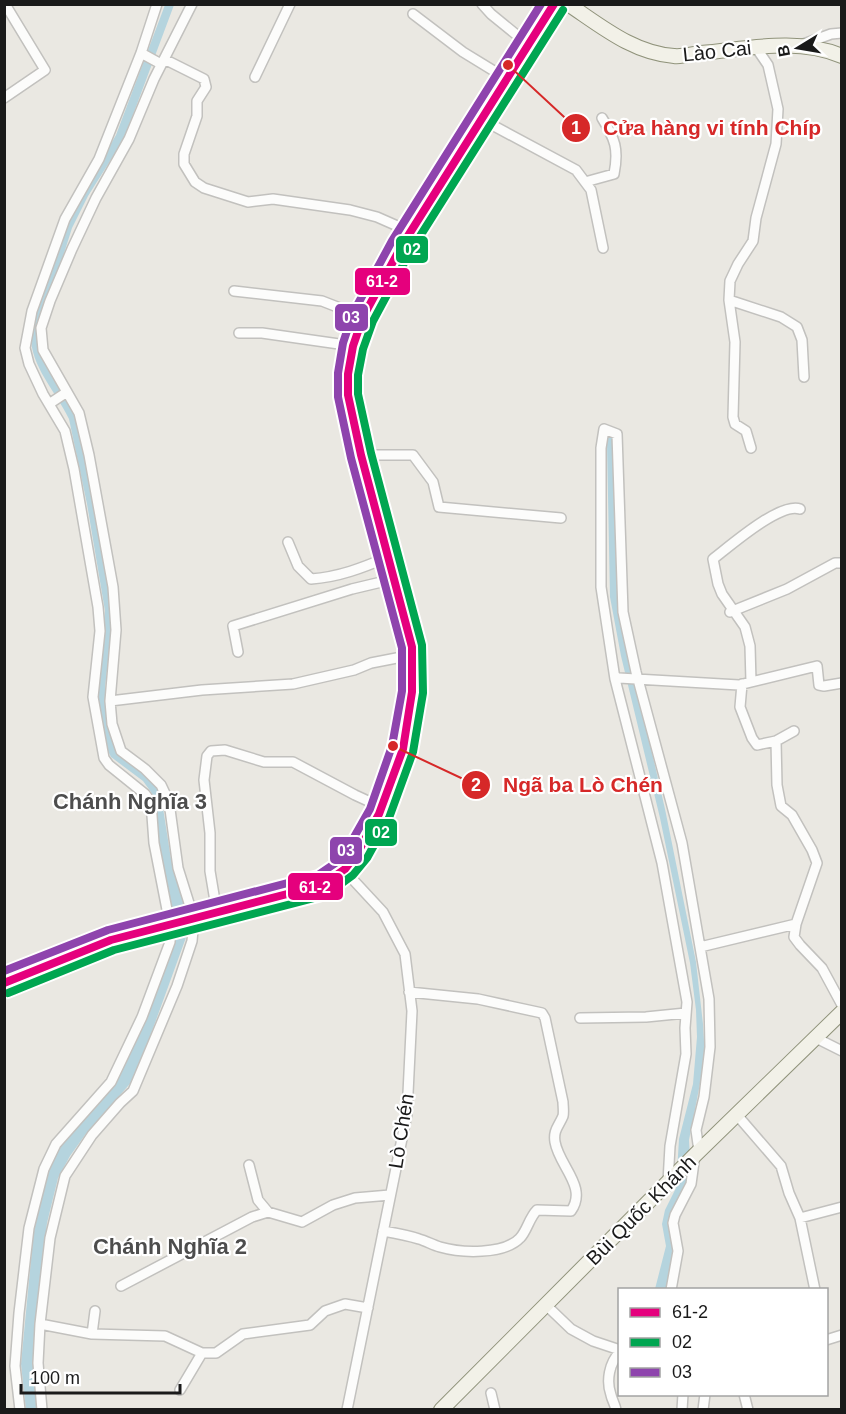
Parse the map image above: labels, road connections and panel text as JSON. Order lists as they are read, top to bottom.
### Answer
{
  "streets": {
    "main road": ["Lào Cai", "Bùi Quốc Khánh"],
    "street": ["Lò Chén"]
  },
  "districts": ["Chánh Nghĩa 3", "Chánh Nghĩa 2"],
  "places": ["Cửa hàng vi tính Chíp", "Ngã ba Lò Chén"],
  "lines": ["transit line 61-2", "transit line 03", "transit line 02"],
  "legend": ["61-2", "02", "03"],
  "scale_bar": "100 m",
  "north": "left"
}
